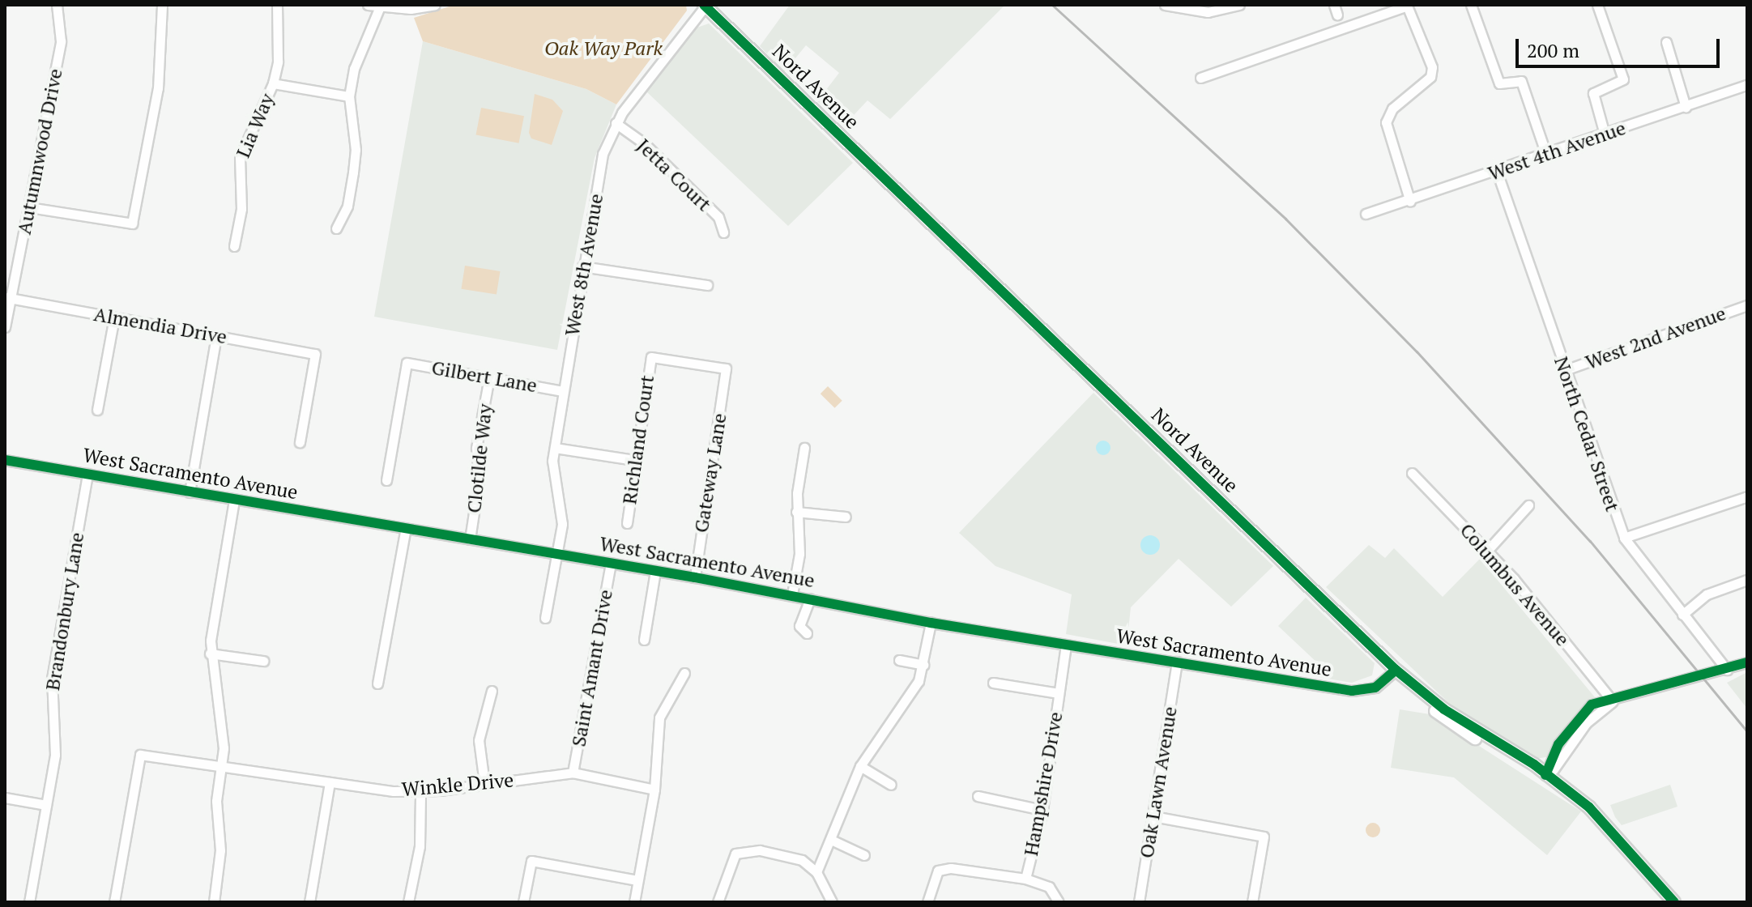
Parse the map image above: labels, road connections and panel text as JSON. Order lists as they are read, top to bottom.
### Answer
{
  "streets": {
    "main road": ["Nord Avenue"],
    "street": [
      "Lia Way",
      "West 4th Avenue",
      "Autumnwood Drive",
      "Jetta Court",
      "West 8th Avenue",
      "Almendia Drive",
      "West 2nd Avenue",
      "Gilbert Lane",
      "North Cedar Street",
      "Richland Court",
      "Clotilde Way",
      "Gateway Lane",
      "West Sacramento Avenue",
      "Columbus Avenue",
      "Brandonbury Lane",
      "Saint Amant Drive",
      "Oak Lawn Avenue",
      "Hampshire Drive",
      "Winkle Drive"
    ]
  },
  "crossings": [
    ["Nord Avenue", "West 8th Avenue"],
    ["Nord Avenue", "West Sacramento Avenue"],
    ["West 4th Avenue", "North Cedar Street"],
    ["Autumnwood Drive", "Almendia Drive"],
    ["Jetta Court", "West 8th Avenue"],
    ["West 8th Avenue", "Gilbert Lane"],
    ["West 8th Avenue", "West Sacramento Avenue"],
    ["West 2nd Avenue", "North Cedar Street"],
    ["Gilbert Lane", "Clotilde Way"],
    ["Richland Court", "Gateway Lane"],
    ["Clotilde Way", "West Sacramento Avenue"],
    ["Gateway Lane", "West Sacramento Avenue"],
    ["West Sacramento Avenue", "Brandonbury Lane"],
    ["West Sacramento Avenue", "Saint Amant Drive"],
    ["West Sacramento Avenue", "Oak Lawn Avenue"],
    ["West Sacramento Avenue", "Hampshire Drive"],
    ["Saint Amant Drive", "Winkle Drive"]
  ],
  "parks": ["Oak Way Park"],
  "scale_bar": "200 m"
}
